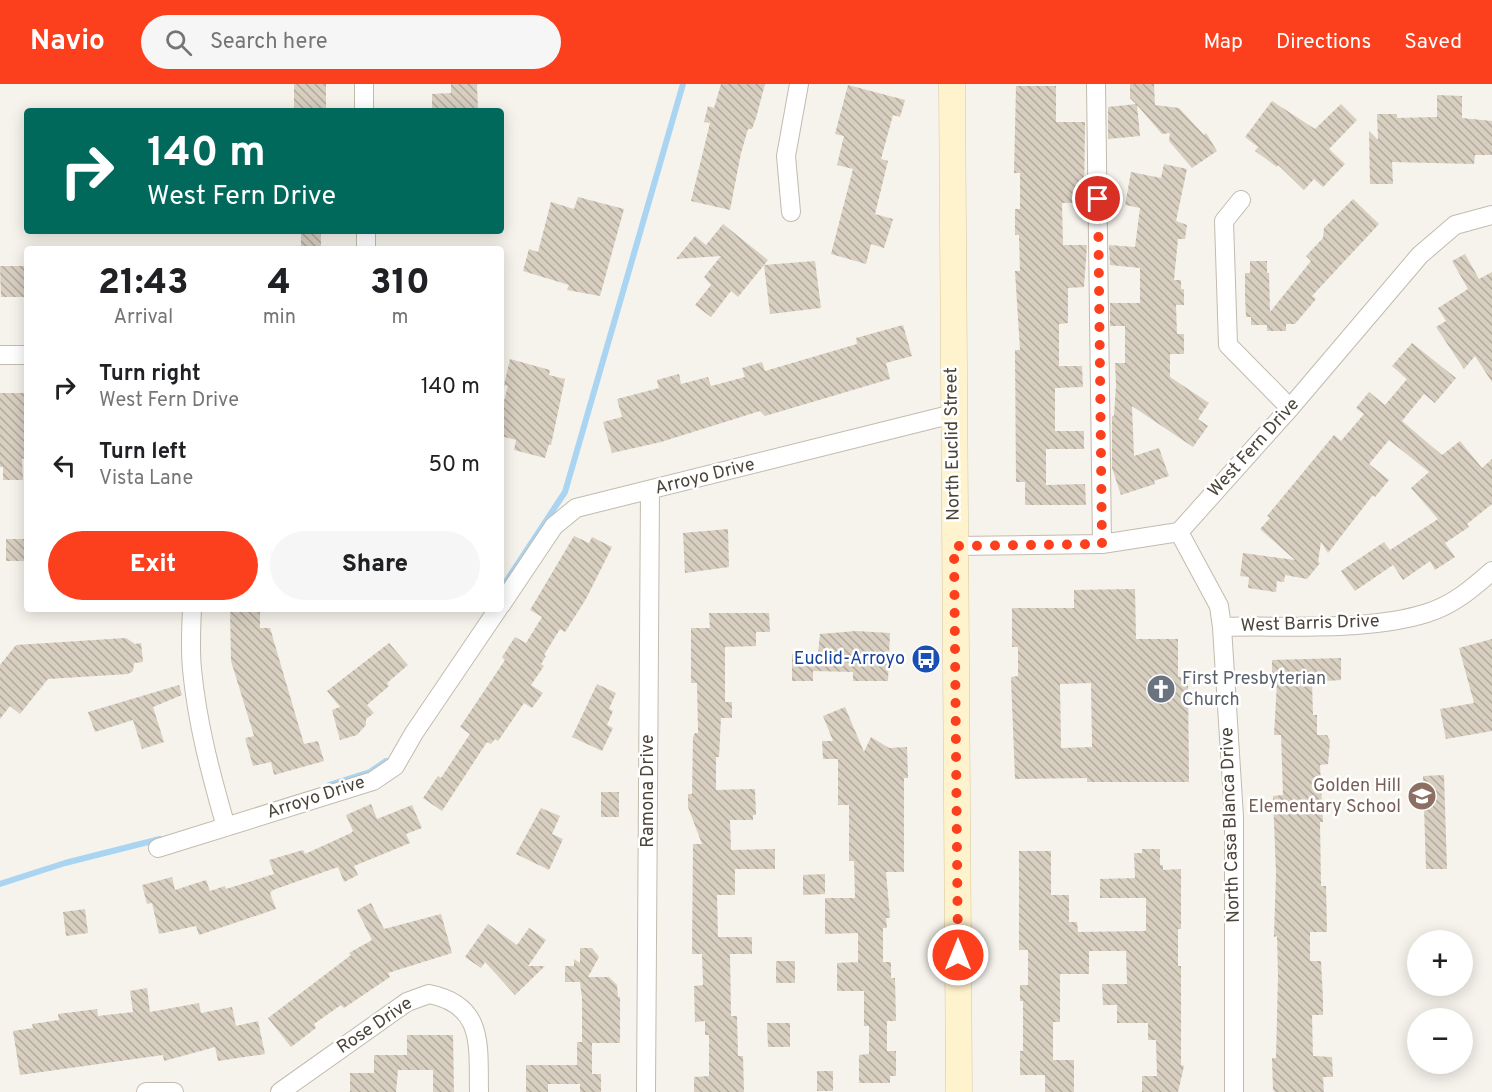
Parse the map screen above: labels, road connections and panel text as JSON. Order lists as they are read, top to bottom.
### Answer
{
  "streets": {
    "main road": ["North Euclid Street"],
    "street": [
      "West Fern Drive",
      "Arroyo Drive",
      "West Barris Drive",
      "Ramona Drive",
      "North Casa Blanca Drive",
      "Rose Drive"
    ]
  },
  "crossings": [
    ["North Euclid Street", "Arroyo Drive"],
    ["West Fern Drive", "North Casa Blanca Drive"],
    ["Arroyo Drive", "Ramona Drive"],
    ["West Barris Drive", "North Casa Blanca Drive"]
  ],
  "places": {
    "bus stop": ["Euclid-Arroyo"],
    "church": ["First Presbyterian Church"],
    "school or university": ["Golden Hill Elementary School"]
  },
  "page": {
    "header": "Navio",
    "search": "Search here",
    "nav": ["Map", "Directions", "Saved"],
    "turn": ["140 m", "West Fern Drive"],
    "eta": [
      "21:43",
      "Arrival",
      "4",
      "min",
      "310",
      "m"
    ],
    "list": [
      {
        "name": "Turn right",
        "note": "West Fern Drive",
        "value": "140 m"
      },
      {
        "name": "Turn left",
        "note": "Vista Lane",
        "value": "50 m"
      }
    ],
    "buttons": ["Exit", "Share"],
    "map_buttons": ["+", "−"]
  }
}
